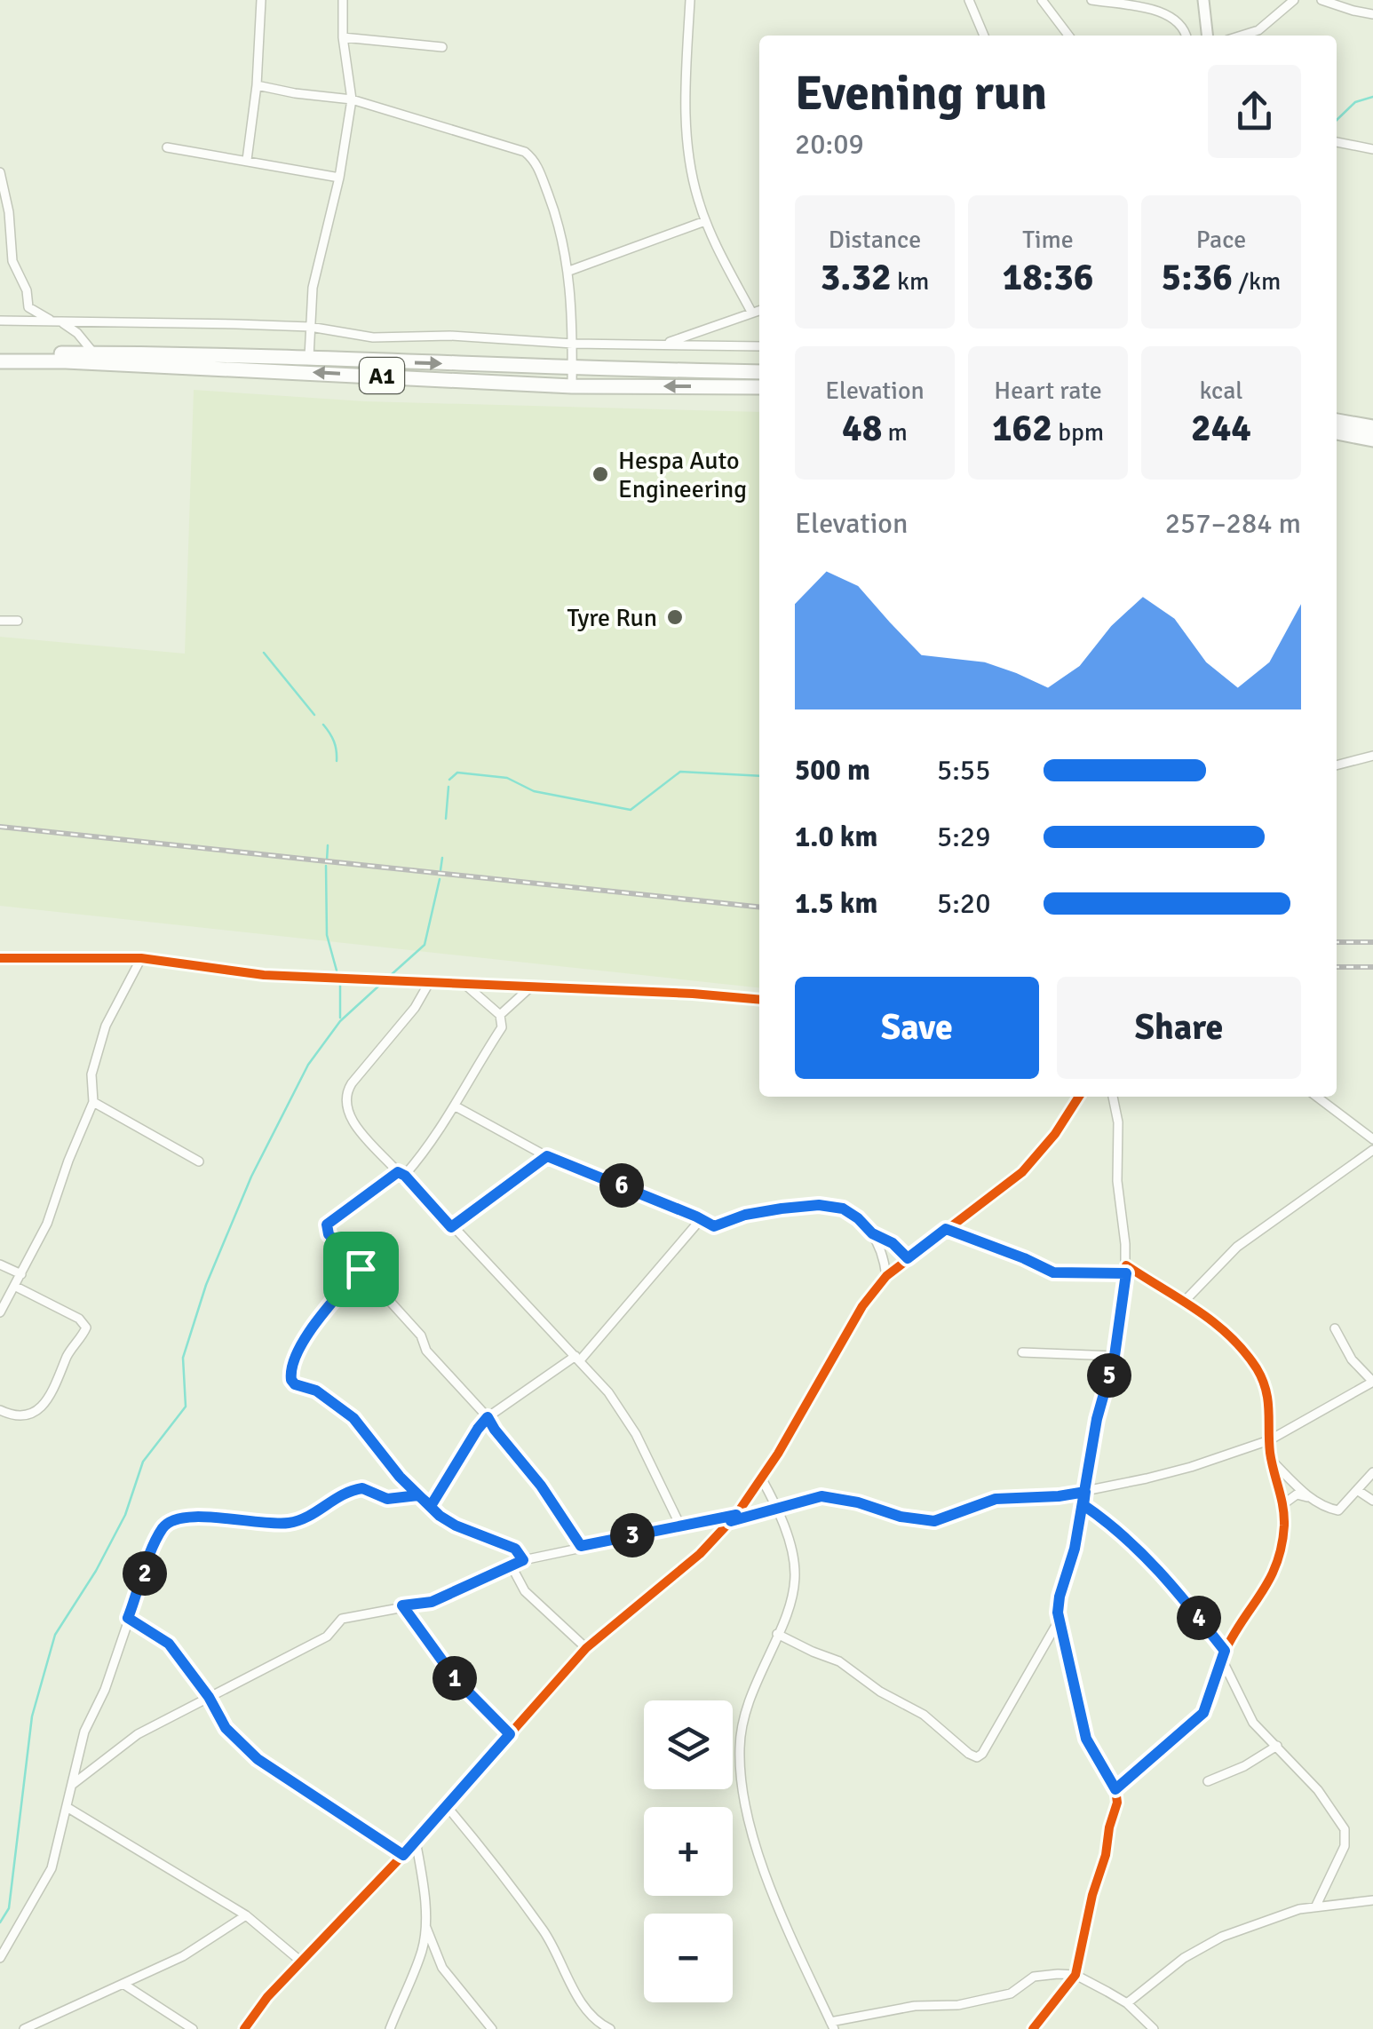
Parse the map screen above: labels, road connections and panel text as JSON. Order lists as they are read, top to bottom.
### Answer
{
  "streets": {
    "highway": ["A1"]
  },
  "places": ["Hespa Auto Engineering", "Tyre Run"],
  "page": {
    "heading": ["Evening run", "20:09"],
    "stats": [
      ["Distance", "3.32 km"],
      ["Time", "18:36"],
      ["Pace", "5:36 /km"],
      ["Elevation", "48 m"],
      ["Heart rate", "162 bpm"],
      ["kcal", "244"]
    ],
    "chart": ["Elevation", "257–284 m"],
    "list": [
      {
        "name": "500 m",
        "note": "5:55"
      },
      {
        "name": "1.0 km",
        "note": "5:29"
      },
      {
        "name": "1.5 km",
        "note": "5:20"
      }
    ],
    "buttons": ["Save", "Share"],
    "pins": [
      "6",
      "5",
      "3",
      "2",
      "4",
      "1"
    ],
    "map_buttons": ["+", "−"]
  }
}
